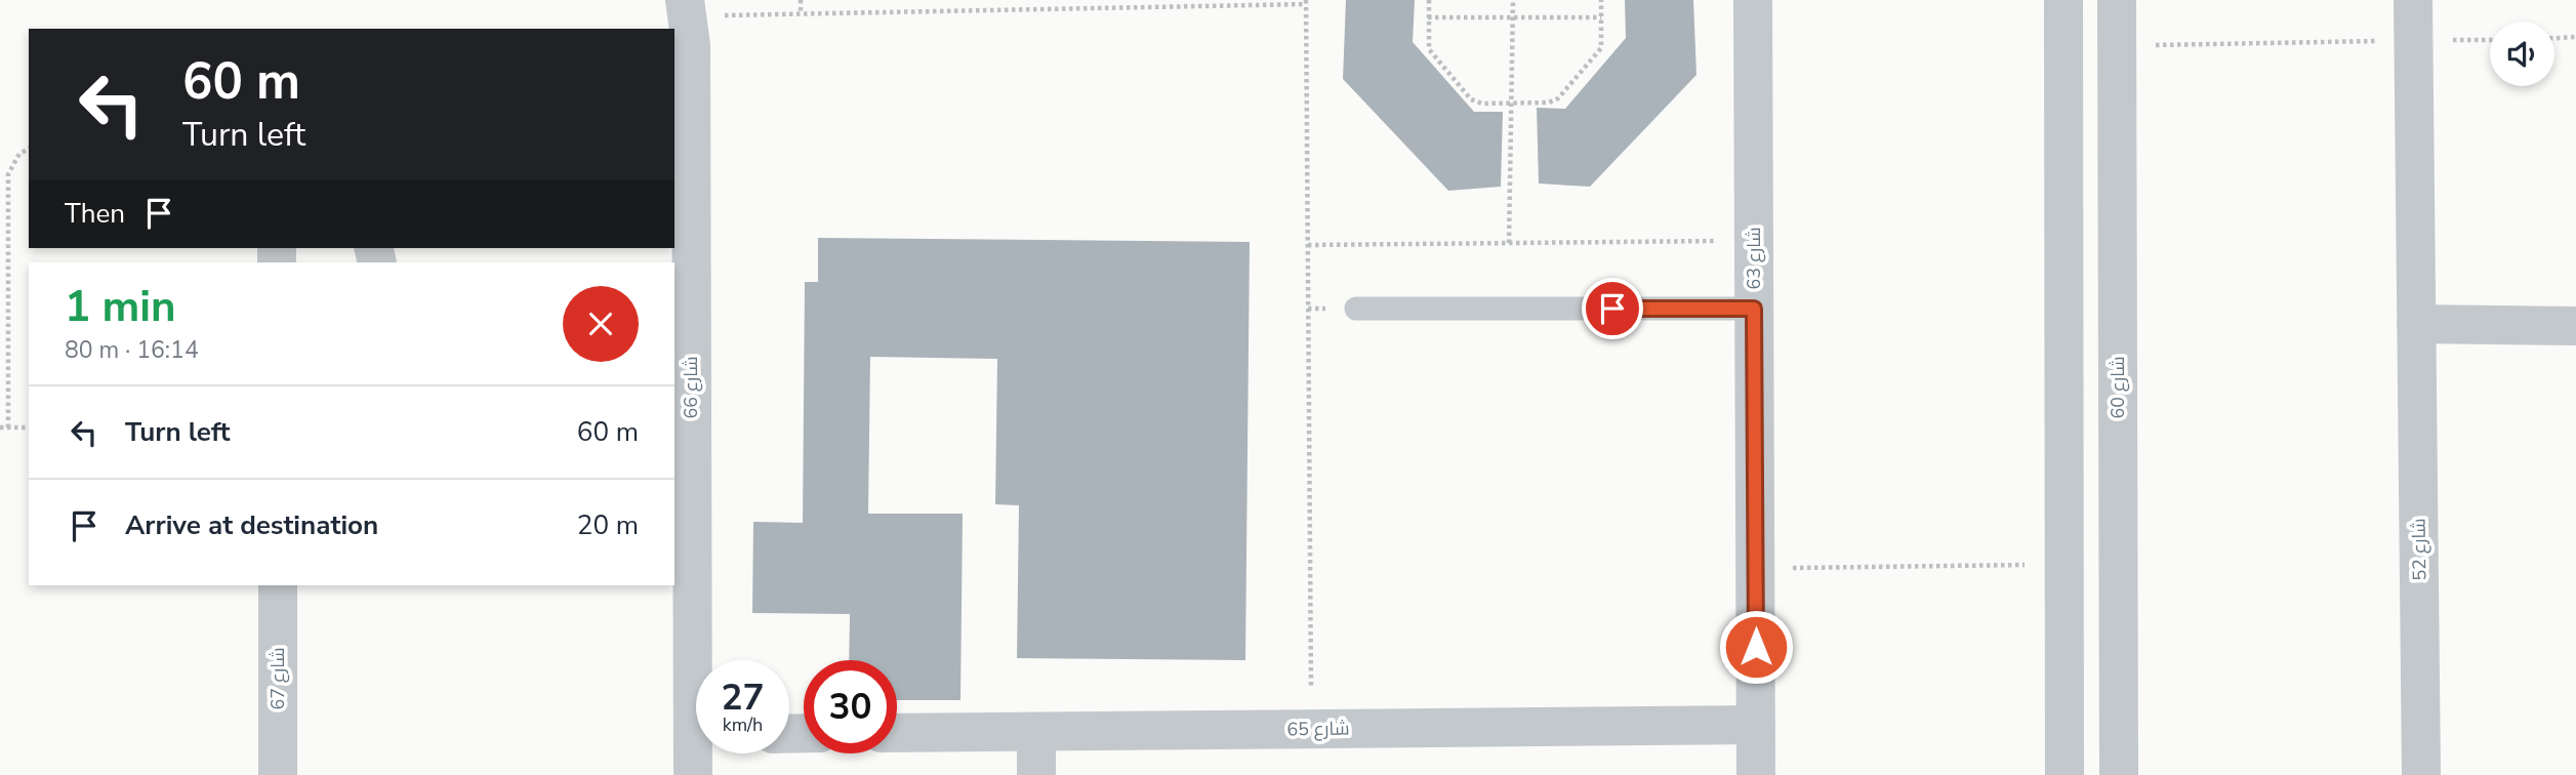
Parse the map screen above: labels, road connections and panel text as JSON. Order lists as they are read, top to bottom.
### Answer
{
  "streets": {
    "street": [
      "شارع 63",
      "شارع 66",
      "شارع 60",
      "شارع 52",
      "شارع 67",
      "شارع 65"
    ]
  },
  "crossings": [
    ["شارع 63", "شارع 65"]
  ],
  "page": {
    "turn": ["60 m", "Turn left"],
    "then": "Then",
    "heading": ["1 min", "80 m · 16:14"],
    "list": [
      {
        "name": "Turn left",
        "value": "60 m"
      },
      {
        "name": "Arrive at destination",
        "value": "20 m"
      }
    ],
    "speed": "27 km/h",
    "limit": "30"
  }
}
